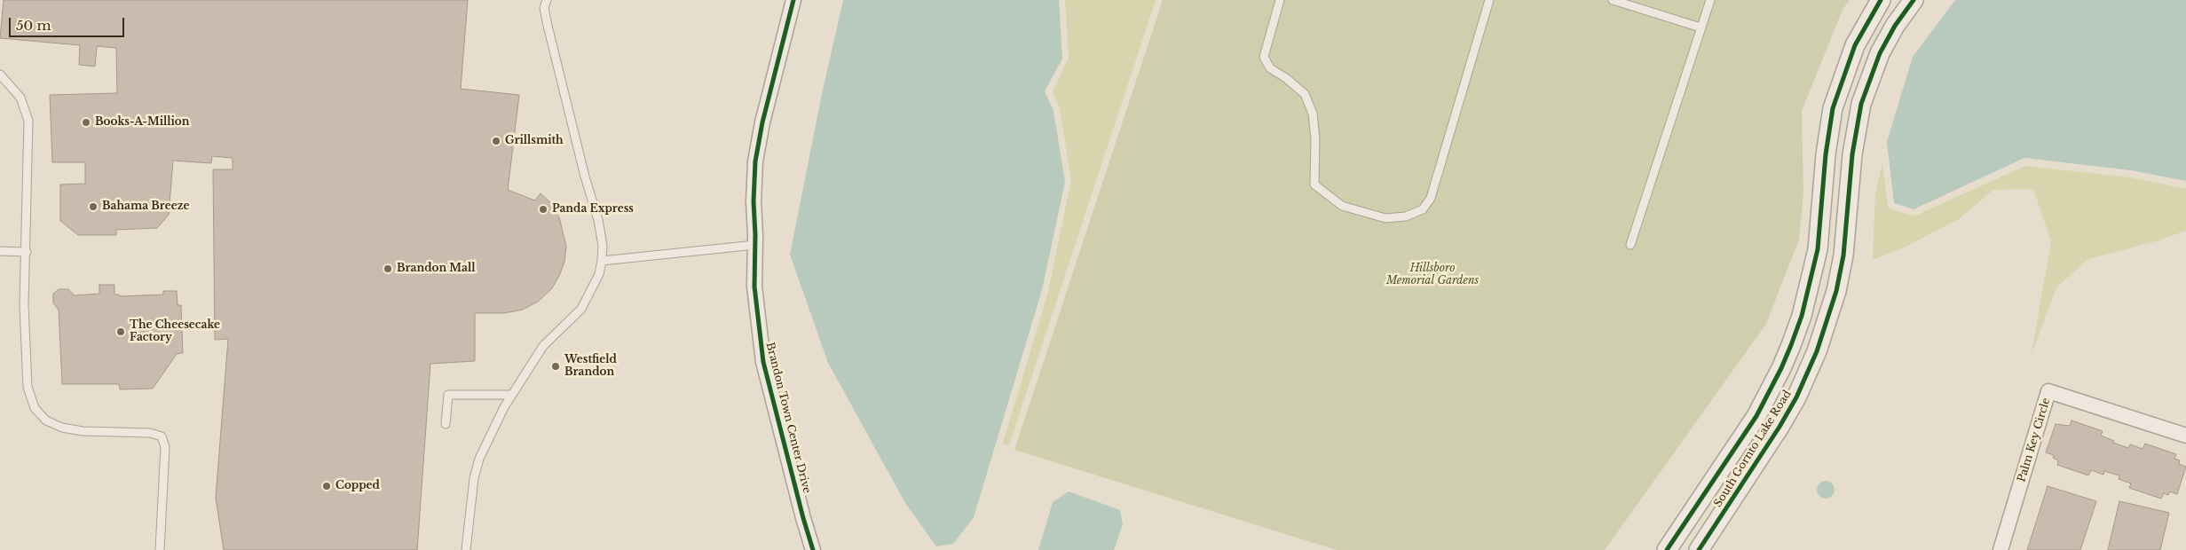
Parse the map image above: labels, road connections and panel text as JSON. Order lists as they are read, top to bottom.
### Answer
{
  "streets": {
    "street": ["Brandon Town Center Drive", "Palm Key Circle", "South Gornto Lake Road"]
  },
  "parks": ["Hillsboro Memorial Gardens"],
  "places": [
    "Books-A-Million",
    "Grillsmith",
    "Bahama Breeze",
    "Panda Express",
    "Brandon Mall",
    "The Cheesecake Factory",
    "Westfield Brandon",
    "Copped"
  ],
  "scale_bar": "50 m"
}
